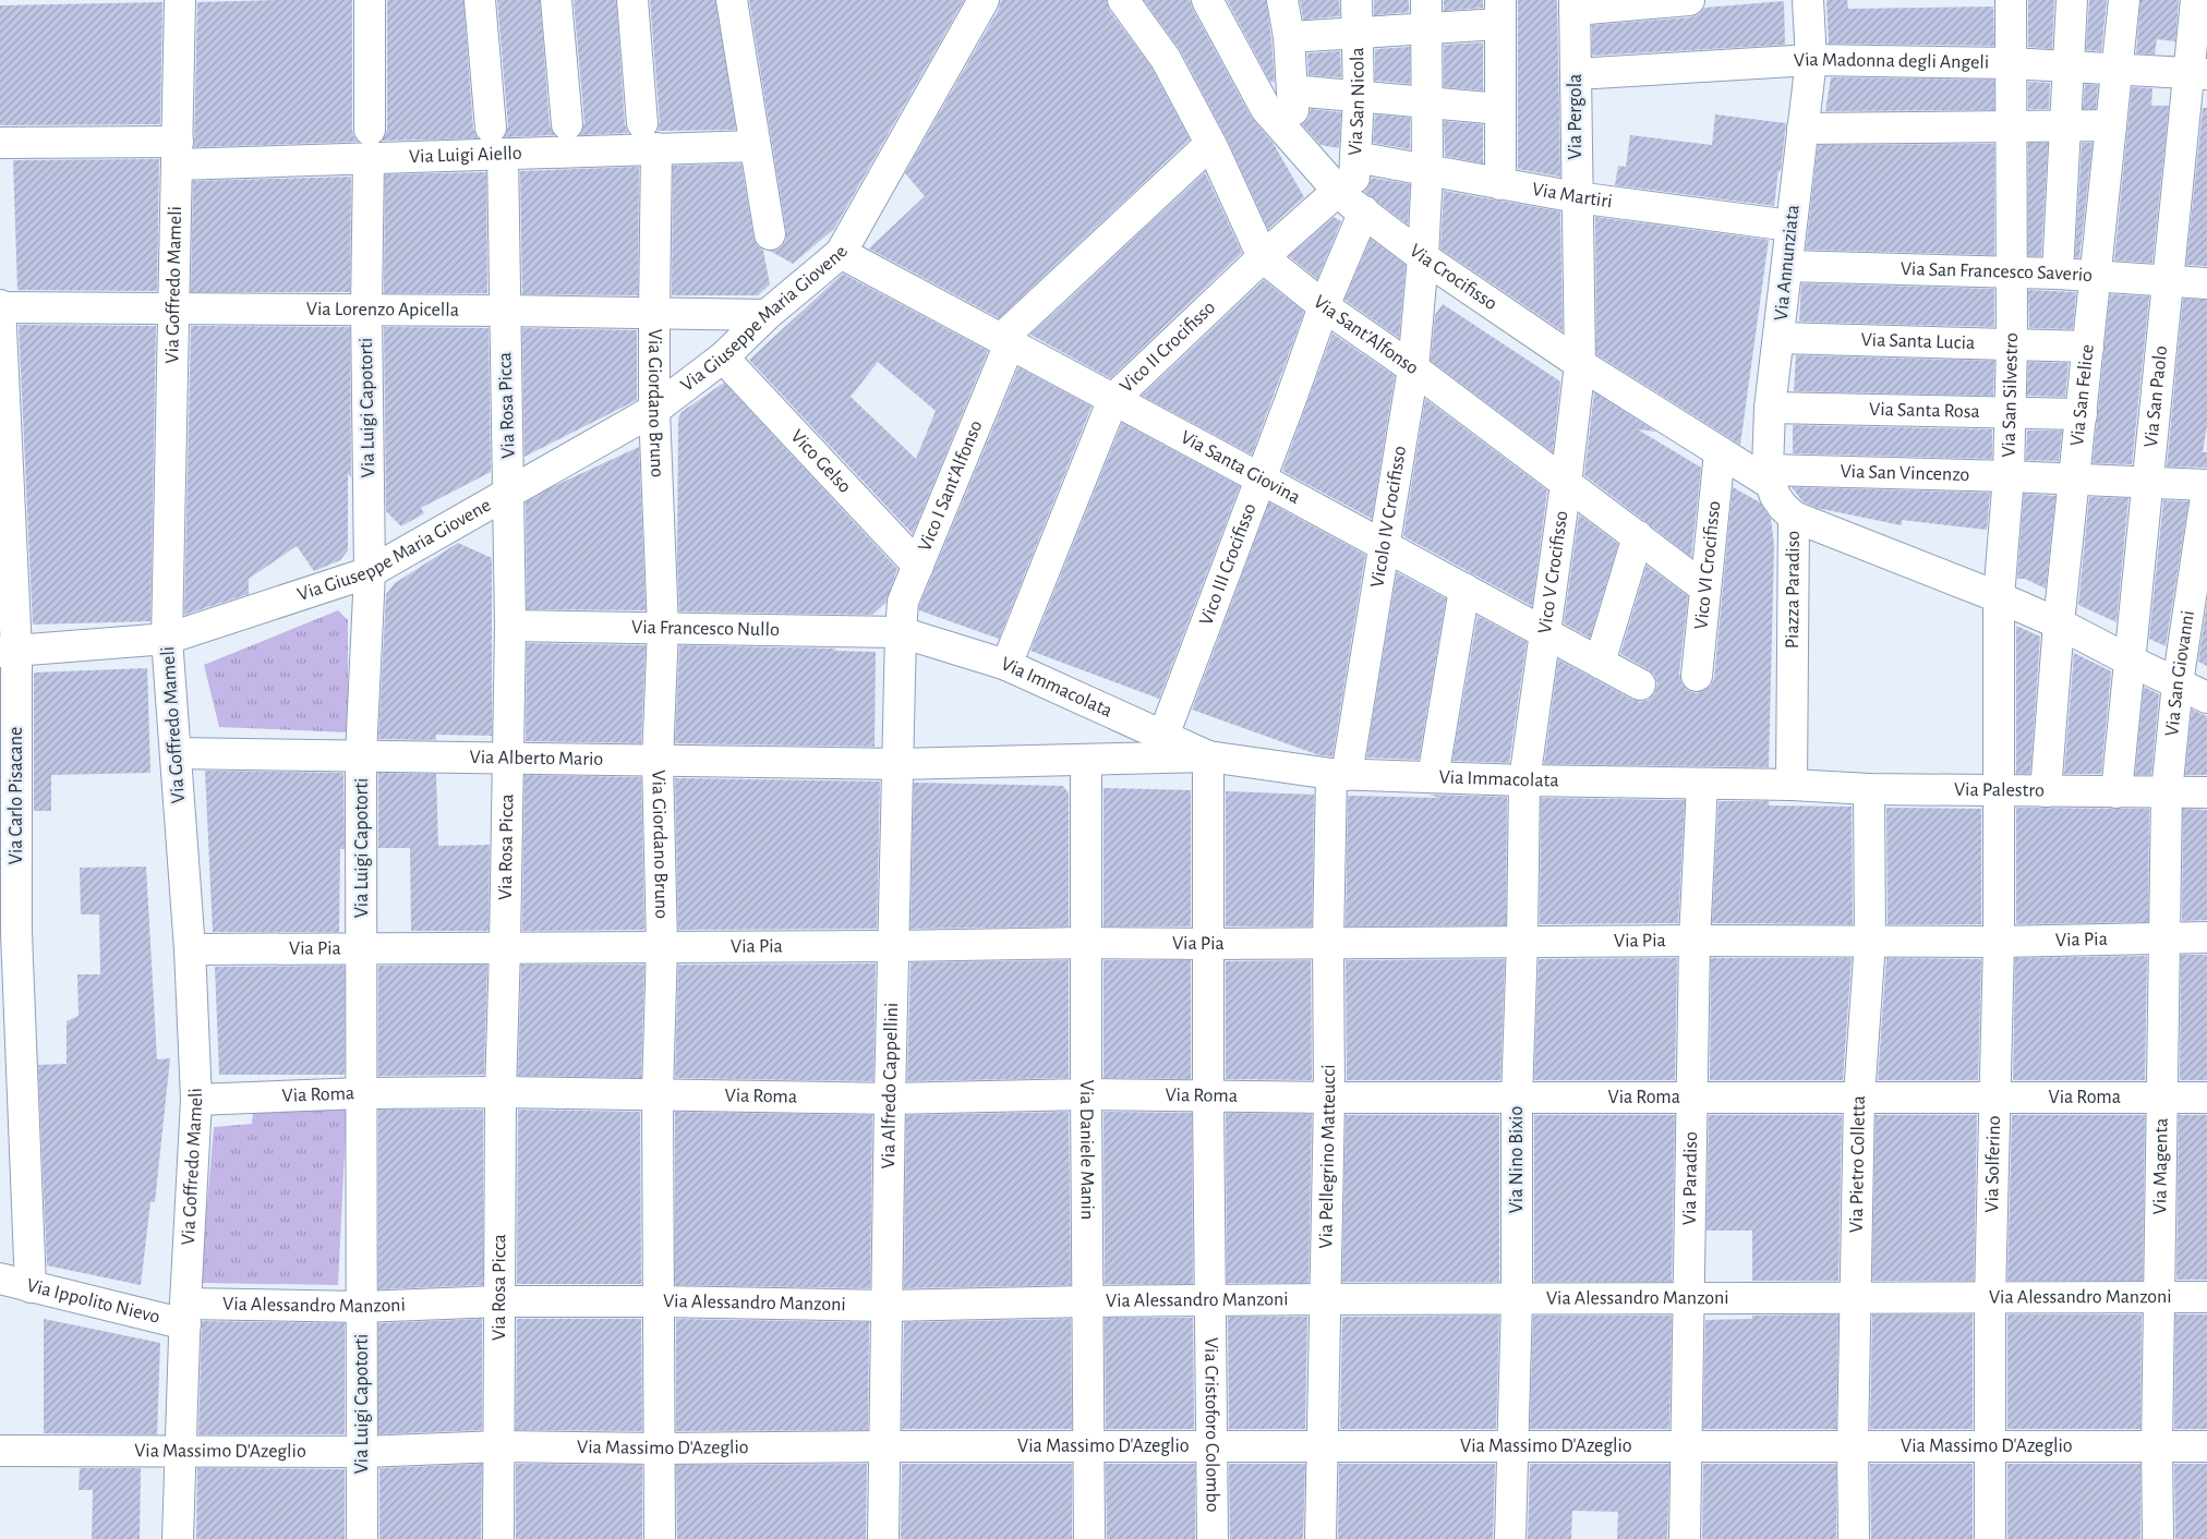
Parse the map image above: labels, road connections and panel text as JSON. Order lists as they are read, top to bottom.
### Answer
{
  "streets": {
    "street": [
      "Via Madonna degli Angeli",
      "Via San Nicola",
      "Via Pergola",
      "Via Luigi Aiello",
      "Via Martiri",
      "Via Annunziata",
      "Via San Francesco Saverio",
      "Via Crocifisso",
      "Via Goffredo Mameli",
      "Via Lorenzo Apicella",
      "Via Giuseppe Maria Giovene",
      "Via Sant'Alfonso",
      "Via Santa Lucia",
      "Vico II Crocifisso",
      "Via San Silvestro",
      "Via San Felice",
      "Via San Paolo",
      "Via Giordano Bruno",
      "Via Rosa Picca",
      "Via Luigi Capotorti",
      "Via Santa Rosa",
      "Vico Gelso",
      "Via Santa Giovina",
      "Via San Vincenzo",
      "Vico I Sant'Alfonso",
      "Vicolo IV Crocifisso",
      "Vico III Crocifisso",
      "Vico VI Crocifisso",
      "Vico V Crocifisso",
      "Piazza Paradiso",
      "Via Francesco Nullo",
      "Via San Giovanni",
      "Via Immacolata",
      "Via Alberto Mario",
      "Via Palestro",
      "Via Carlo Pisacane",
      "Via Pia",
      "Via Alfredo Cappellini",
      "Via Roma",
      "Via Daniele Manin",
      "Via Pellegrino Matteucci",
      "Via Nino Bixio",
      "Via Pietro Colletta",
      "Via Solferino",
      "Via Magenta",
      "Via Paradiso",
      "Via Alessandro Manzoni",
      "Via Ippolito Nievo",
      "Via Cristoforo Colombo",
      "Via Massimo D'Azeglio"
    ]
  },
  "crossings": [
    ["Via Madonna degli Angeli", "Via Pergola"],
    ["Via Madonna degli Angeli", "Via Annunziata"],
    ["Via Madonna degli Angeli", "Via San Silvestro"],
    ["Via Madonna degli Angeli", "Via San Felice"],
    ["Via Madonna degli Angeli", "Via San Paolo"],
    ["Via San Nicola", "Via Martiri"],
    ["Via San Nicola", "Via Crocifisso"],
    ["Via San Nicola", "Vico II Crocifisso"],
    ["Via San Nicola", "Vico III Crocifisso"],
    ["Via Pergola", "Via Martiri"],
    ["Via Pergola", "Via Crocifisso"],
    ["Via Pergola", "Vico V Crocifisso"],
    ["Via Luigi Aiello", "Via Goffredo Mameli"],
    ["Via Luigi Aiello", "Via Giordano Bruno"],
    ["Via Luigi Aiello", "Via Rosa Picca"],
    ["Via Luigi Aiello", "Via Luigi Capotorti"],
    ["Via Martiri", "Via Annunziata"],
    ["Via Martiri", "Vicolo IV Crocifisso"],
    ["Via Annunziata", "Via San Francesco Saverio"],
    ["Via Annunziata", "Via Crocifisso"],
    ["Via Annunziata", "Via Santa Lucia"],
    ["Via Annunziata", "Via Santa Rosa"],
    ["Via Annunziata", "Via San Vincenzo"],
    ["Via San Francesco Saverio", "Via San Silvestro"],
    ["Via San Francesco Saverio", "Via San Felice"],
    ["Via San Francesco Saverio", "Via San Paolo"],
    ["Via Crocifisso", "Vico II Crocifisso"],
    ["Via Crocifisso", "Via San Vincenzo"],
    ["Via Crocifisso", "Vicolo IV Crocifisso"],
    ["Via Crocifisso", "Vico III Crocifisso"],
    ["Via Crocifisso", "Vico VI Crocifisso"],
    ["Via Crocifisso", "Vico V Crocifisso"],
    ["Via Goffredo Mameli", "Via Lorenzo Apicella"],
    ["Via Goffredo Mameli", "Via Giuseppe Maria Giovene"],
    ["Via Goffredo Mameli", "Via Alberto Mario"],
    ["Via Goffredo Mameli", "Via Pia"],
    ["Via Goffredo Mameli", "Via Roma"],
    ["Via Goffredo Mameli", "Via Alessandro Manzoni"],
    ["Via Goffredo Mameli", "Via Ippolito Nievo"],
    ["Via Goffredo Mameli", "Via Massimo D'Azeglio"],
    ["Via Lorenzo Apicella", "Via Giuseppe Maria Giovene"],
    ["Via Lorenzo Apicella", "Via Giordano Bruno"],
    ["Via Lorenzo Apicella", "Via Rosa Picca"],
    ["Via Lorenzo Apicella", "Via Luigi Capotorti"],
    ["Via Lorenzo Apicella", "Via Carlo Pisacane"],
    ["Via Giuseppe Maria Giovene", "Via Giordano Bruno"],
    ["Via Giuseppe Maria Giovene", "Via Rosa Picca"],
    ["Via Giuseppe Maria Giovene", "Via Luigi Capotorti"],
    ["Via Giuseppe Maria Giovene", "Vico Gelso"],
    ["Via Giuseppe Maria Giovene", "Via Santa Giovina"],
    ["Via Giuseppe Maria Giovene", "Via Carlo Pisacane"],
    ["Via Sant'Alfonso", "Vico II Crocifisso"],
    ["Via Sant'Alfonso", "Vico I Sant'Alfonso"],
    ["Via Sant'Alfonso", "Vicolo IV Crocifisso"],
    ["Via Sant'Alfonso", "Vico III Crocifisso"],
    ["Via Sant'Alfonso", "Vico VI Crocifisso"],
    ["Via Sant'Alfonso", "Vico V Crocifisso"],
    ["Via Santa Lucia", "Via San Silvestro"],
    ["Via Santa Lucia", "Via San Felice"],
    ["Vico II Crocifisso", "Via Santa Giovina"],
    ["Vico II Crocifisso", "Vico III Crocifisso"],
    ["Vico II Crocifisso", "Via Immacolata"],
    ["Via San Silvestro", "Via Santa Rosa"],
    ["Via San Silvestro", "Via San Vincenzo"],
    ["Via San Silvestro", "Piazza Paradiso"],
    ["Via San Silvestro", "Via Palestro"],
    ["Via San Silvestro", "Via Solferino"],
    ["Via San Felice", "Via Santa Rosa"],
    ["Via San Felice", "Via San Vincenzo"],
    ["Via San Felice", "Piazza Paradiso"],
    ["Via San Felice", "Via Palestro"],
    ["Via San Paolo", "Via San Vincenzo"],
    ["Via San Paolo", "Piazza Paradiso"],
    ["Via San Paolo", "Via Palestro"],
    ["Via Giordano Bruno", "Via Francesco Nullo"],
    ["Via Giordano Bruno", "Via Alberto Mario"],
    ["Via Giordano Bruno", "Via Pia"],
    ["Via Giordano Bruno", "Via Roma"],
    ["Via Giordano Bruno", "Via Alessandro Manzoni"],
    ["Via Giordano Bruno", "Via Massimo D'Azeglio"],
    ["Via Rosa Picca", "Via Francesco Nullo"],
    ["Via Rosa Picca", "Via Alberto Mario"],
    ["Via Rosa Picca", "Via Pia"],
    ["Via Rosa Picca", "Via Roma"],
    ["Via Rosa Picca", "Via Alessandro Manzoni"],
    ["Via Rosa Picca", "Via Massimo D'Azeglio"],
    ["Via Luigi Capotorti", "Via Alberto Mario"],
    ["Via Luigi Capotorti", "Via Pia"],
    ["Via Luigi Capotorti", "Via Roma"],
    ["Via Luigi Capotorti", "Via Alessandro Manzoni"],
    ["Via Luigi Capotorti", "Via Massimo D'Azeglio"],
    ["Vico Gelso", "Vico I Sant'Alfonso"],
    ["Via Santa Giovina", "Vico I Sant'Alfonso"],
    ["Via Santa Giovina", "Vicolo IV Crocifisso"],
    ["Via Santa Giovina", "Vico III Crocifisso"],
    ["Via Santa Giovina", "Vico V Crocifisso"],
    ["Vico I Sant'Alfonso", "Via Francesco Nullo"],
    ["Vico I Sant'Alfonso", "Via Immacolata"],
    ["Vico I Sant'Alfonso", "Via Alfredo Cappellini"],
    ["Vicolo IV Crocifisso", "Via Immacolata"],
    ["Vicolo IV Crocifisso", "Via Pellegrino Matteucci"],
    ["Vico III Crocifisso", "Via Immacolata"],
    ["Vico V Crocifisso", "Via Immacolata"],
    ["Vico V Crocifisso", "Via Nino Bixio"],
    ["Piazza Paradiso", "Via San Giovanni"],
    ["Piazza Paradiso", "Via Immacolata"],
    ["Piazza Paradiso", "Via Palestro"],
    ["Via Francesco Nullo", "Via Immacolata"],
    ["Via Francesco Nullo", "Via Alfredo Cappellini"],
    ["Via San Giovanni", "Via Palestro"],
    ["Via San Giovanni", "Via Magenta"],
    ["Via Immacolata", "Via Alberto Mario"],
    ["Via Immacolata", "Via Palestro"],
    ["Via Immacolata", "Via Alfredo Cappellini"],
    ["Via Immacolata", "Via Daniele Manin"],
    ["Via Immacolata", "Via Pellegrino Matteucci"],
    ["Via Immacolata", "Via Nino Bixio"],
    ["Via Immacolata", "Via Paradiso"],
    ["Via Immacolata", "Via Cristoforo Colombo"],
    ["Via Alberto Mario", "Via Alfredo Cappellini"],
    ["Via Palestro", "Via Pietro Colletta"],
    ["Via Palestro", "Via Solferino"],
    ["Via Palestro", "Via Magenta"],
    ["Via Carlo Pisacane", "Via Ippolito Nievo"],
    ["Via Pia", "Via Alfredo Cappellini"],
    ["Via Pia", "Via Daniele Manin"],
    ["Via Pia", "Via Pellegrino Matteucci"],
    ["Via Pia", "Via Nino Bixio"],
    ["Via Pia", "Via Pietro Colletta"],
    ["Via Pia", "Via Solferino"],
    ["Via Pia", "Via Magenta"],
    ["Via Pia", "Via Paradiso"],
    ["Via Pia", "Via Cristoforo Colombo"],
    ["Via Alfredo Cappellini", "Via Roma"],
    ["Via Alfredo Cappellini", "Via Alessandro Manzoni"],
    ["Via Alfredo Cappellini", "Via Massimo D'Azeglio"],
    ["Via Roma", "Via Daniele Manin"],
    ["Via Roma", "Via Pellegrino Matteucci"],
    ["Via Roma", "Via Nino Bixio"],
    ["Via Roma", "Via Pietro Colletta"],
    ["Via Roma", "Via Solferino"],
    ["Via Roma", "Via Magenta"],
    ["Via Roma", "Via Paradiso"],
    ["Via Roma", "Via Cristoforo Colombo"],
    ["Via Daniele Manin", "Via Alessandro Manzoni"],
    ["Via Daniele Manin", "Via Massimo D'Azeglio"],
    ["Via Pellegrino Matteucci", "Via Alessandro Manzoni"],
    ["Via Pellegrino Matteucci", "Via Massimo D'Azeglio"],
    ["Via Nino Bixio", "Via Alessandro Manzoni"],
    ["Via Nino Bixio", "Via Massimo D'Azeglio"],
    ["Via Pietro Colletta", "Via Alessandro Manzoni"],
    ["Via Pietro Colletta", "Via Massimo D'Azeglio"],
    ["Via Solferino", "Via Alessandro Manzoni"],
    ["Via Solferino", "Via Massimo D'Azeglio"],
    ["Via Magenta", "Via Alessandro Manzoni"],
    ["Via Magenta", "Via Massimo D'Azeglio"],
    ["Via Paradiso", "Via Alessandro Manzoni"],
    ["Via Paradiso", "Via Massimo D'Azeglio"],
    ["Via Alessandro Manzoni", "Via Ippolito Nievo"],
    ["Via Alessandro Manzoni", "Via Cristoforo Colombo"],
    ["Via Cristoforo Colombo", "Via Massimo D'Azeglio"]
  ]
}
